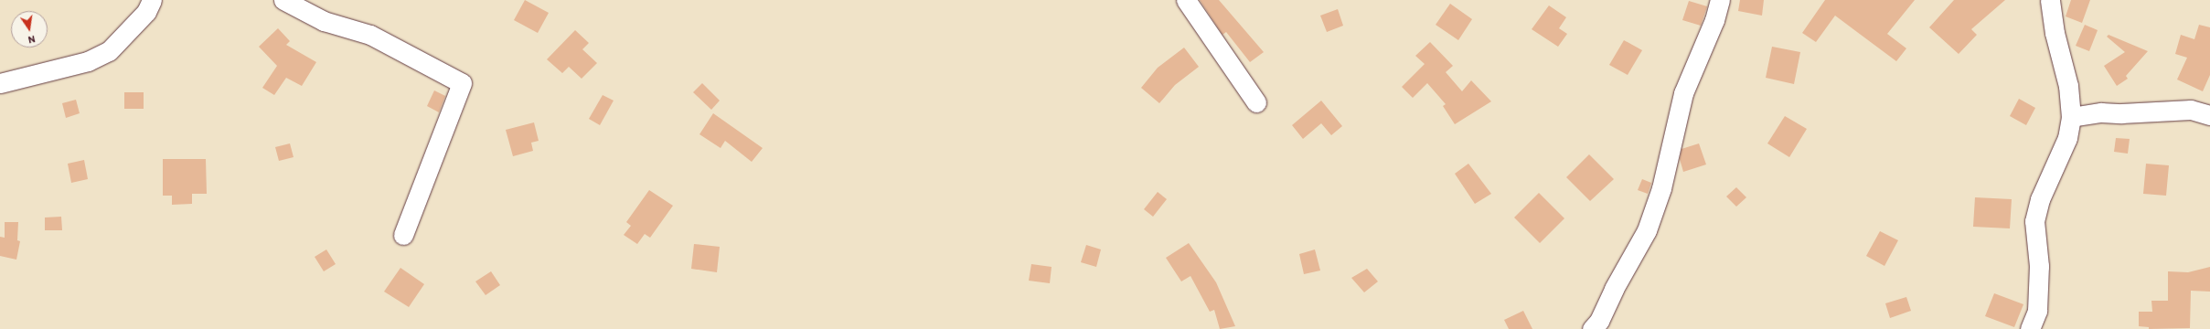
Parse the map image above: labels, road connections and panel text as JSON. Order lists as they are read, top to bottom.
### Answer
{
  "north": "bottom"
}
